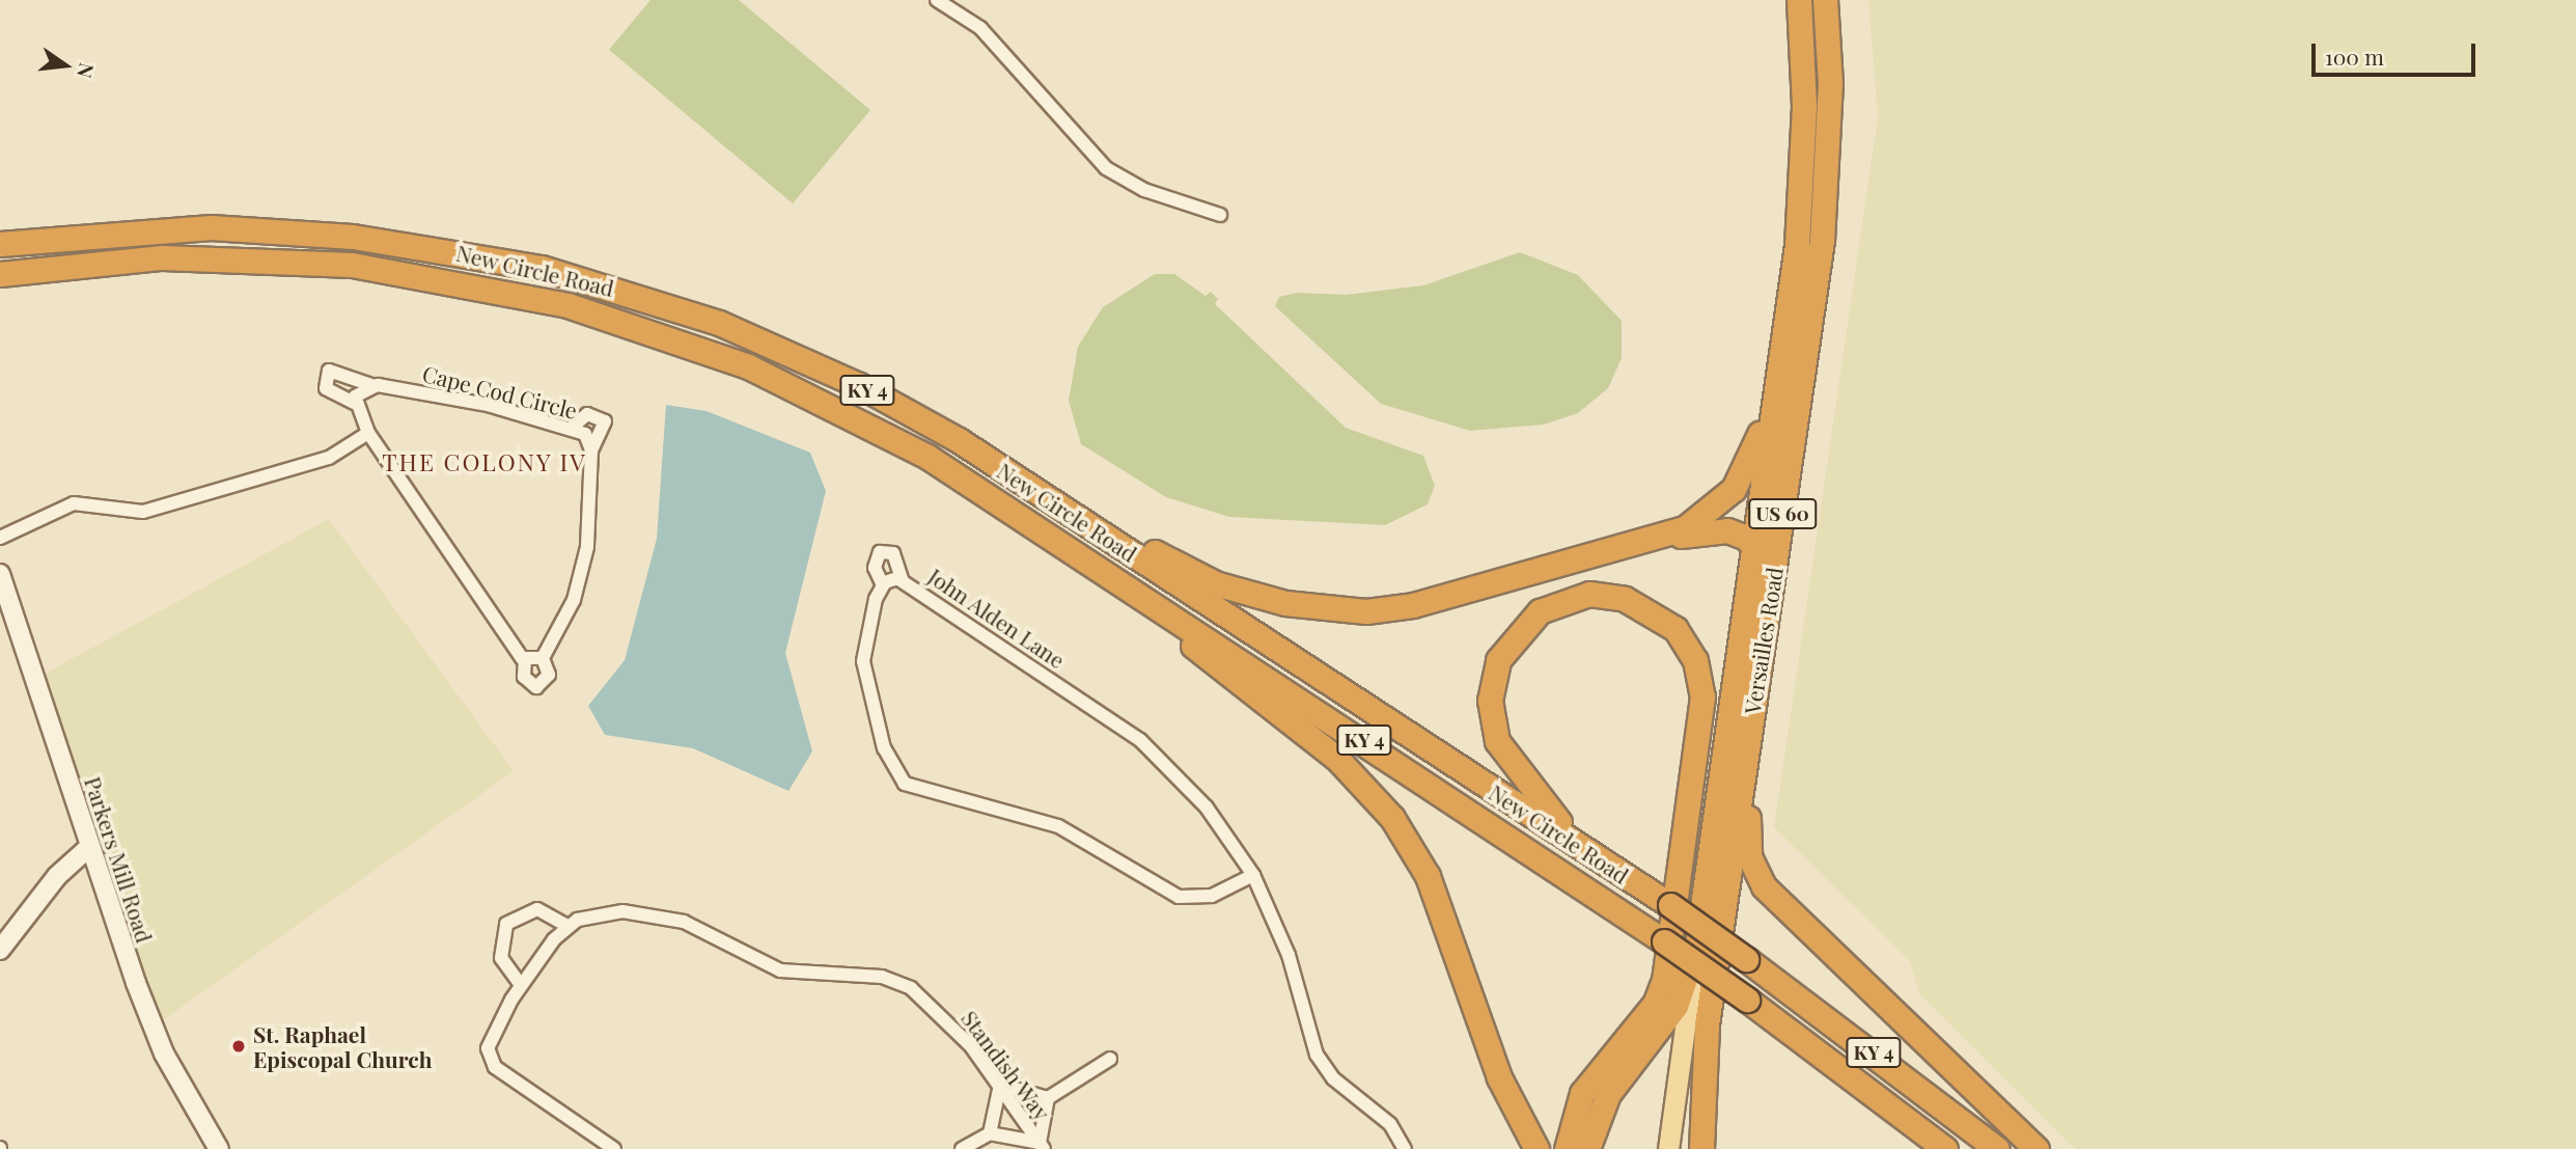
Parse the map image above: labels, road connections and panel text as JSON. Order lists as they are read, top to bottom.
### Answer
{
  "streets": {
    "highway": [
      "New Circle Road",
      "KY 4",
      "US 60",
      "Versailles Road"
    ],
    "main road": ["Parkers Mill Road"],
    "street": ["Cape Cod Circle", "John Alden Lane", "Standish Way"]
  },
  "districts": ["THE COLONY IV"],
  "places": ["St. Raphael Episcopal Church"],
  "scale_bar": "100 m",
  "north": "right"
}
